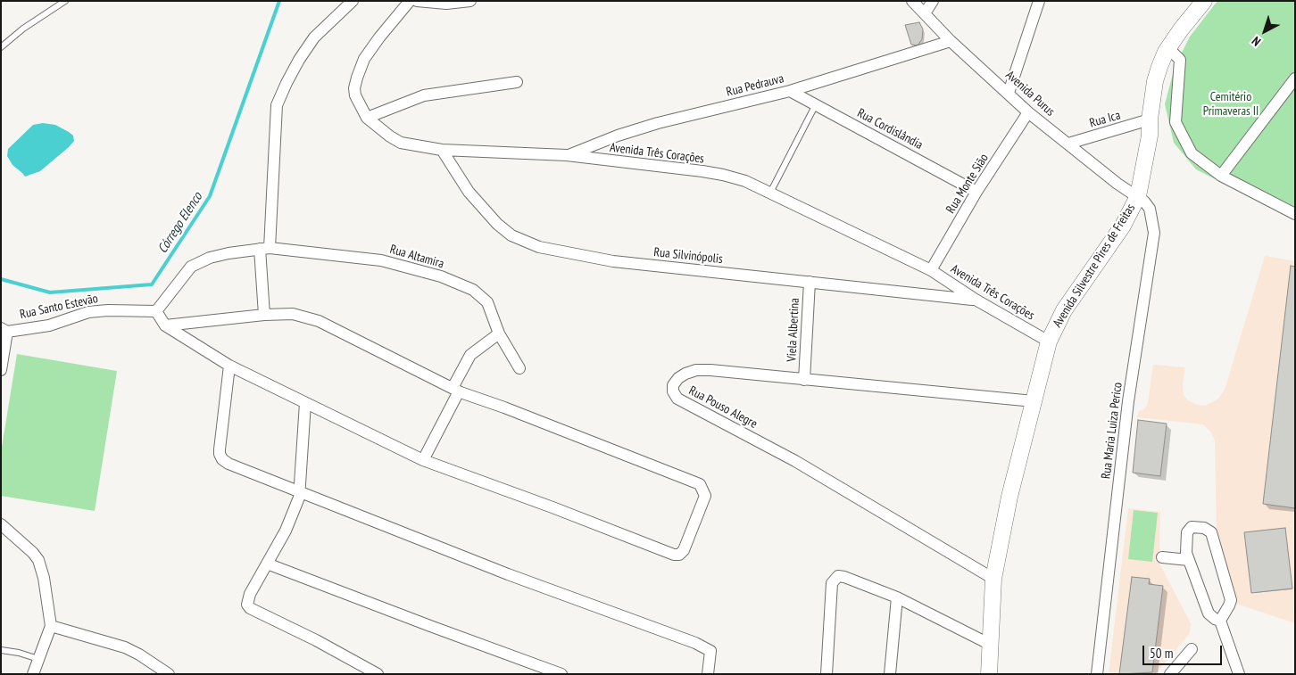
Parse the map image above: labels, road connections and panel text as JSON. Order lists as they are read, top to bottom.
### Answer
{
  "streets": {
    "main road": ["Avenida Silvestre Pires de Freitas"],
    "street": [
      "Rua Pedrauva",
      "Avenida Purus",
      "Rua Ica",
      "Rua Cordislândia",
      "Avenida Três Corações",
      "Rua Monte Sião",
      "Rua Silvinópolis",
      "Rua Altamira",
      "Rua Santo Estevão",
      "Viela Albertina",
      "Rua Pouso Alegre",
      "Rua Maria Luiza Perico"
    ]
  },
  "crossings": [
    ["Rua Pedrauva", "Avenida Purus"],
    ["Rua Pedrauva", "Rua Cordislândia"],
    ["Rua Pedrauva", "Avenida Três Corações"],
    ["Avenida Purus", "Rua Ica"],
    ["Avenida Purus", "Rua Monte Sião"],
    ["Avenida Purus", "Avenida Silvestre Pires de Freitas"],
    ["Avenida Purus", "Rua Maria Luiza Perico"],
    ["Rua Ica", "Avenida Silvestre Pires de Freitas"],
    ["Rua Cordislândia", "Rua Monte Sião"],
    ["Avenida Três Corações", "Rua Monte Sião"],
    ["Avenida Três Corações", "Rua Silvinópolis"],
    ["Avenida Três Corações", "Avenida Silvestre Pires de Freitas"],
    ["Rua Silvinópolis", "Viela Albertina"],
    ["Avenida Silvestre Pires de Freitas", "Rua Pouso Alegre"],
    ["Avenida Silvestre Pires de Freitas", "Rua Maria Luiza Perico"],
    ["Viela Albertina", "Rua Pouso Alegre"]
  ],
  "water": ["Córrego Elenco"],
  "parks": ["Cemitério Primaveras II"],
  "scale_bar": "50 m",
  "north": "bottom left"
}
